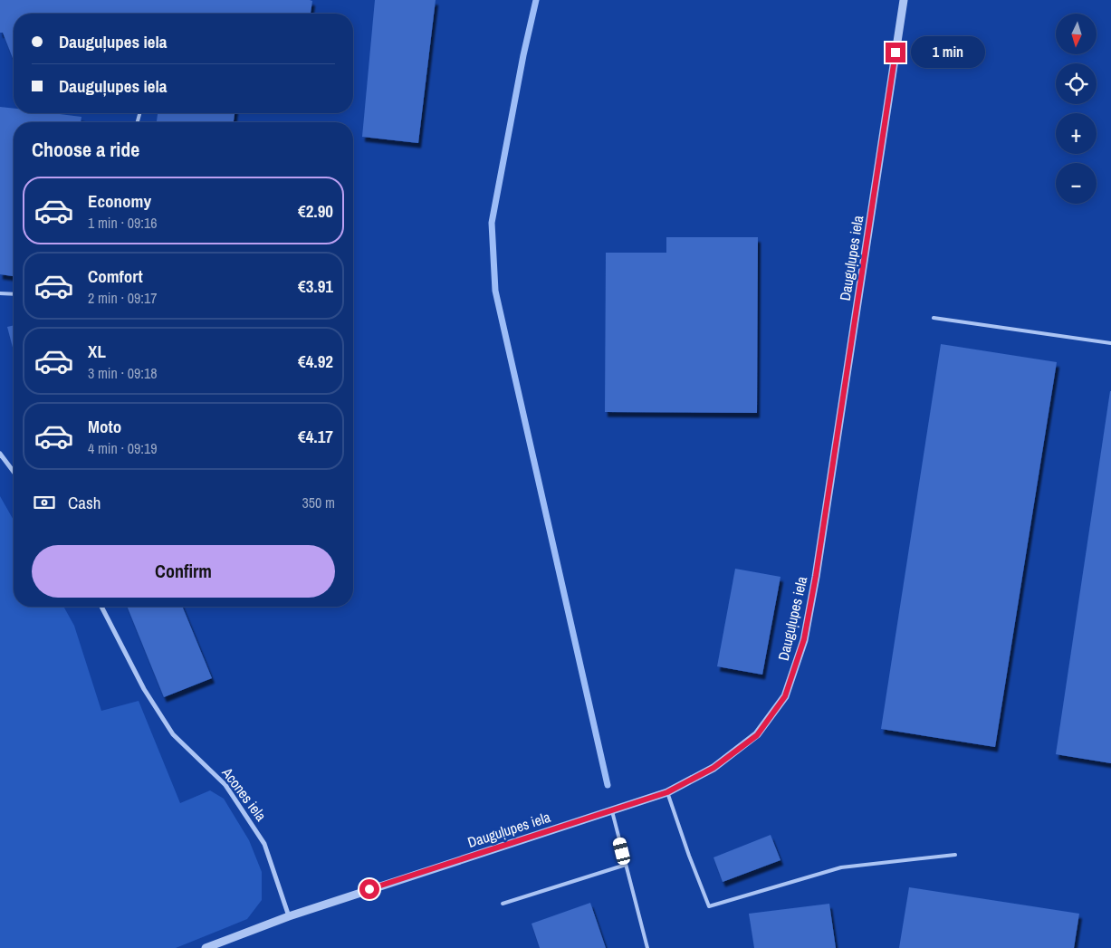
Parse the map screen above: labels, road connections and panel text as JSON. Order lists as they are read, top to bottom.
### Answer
{
  "streets": {
    "street": ["Dauguļupes iela", "Acones iela"]
  },
  "crossings": [
    ["Dauguļupes iela", "Acones iela"]
  ],
  "north": "bottom",
  "page": {
    "map_buttons": ["+", "−"],
    "banner": ["Dauguļupes iela", "Dauguļupes iela"],
    "bubble": "1 min",
    "heading": "Choose a ride",
    "list": [
      {
        "name": "Economy",
        "note": "1 min · 09:16",
        "value": "€2.90"
      },
      {
        "name": "Comfort",
        "note": "2 min · 09:17",
        "value": "€3.91"
      },
      {
        "name": "XL",
        "note": "3 min · 09:18",
        "value": "€4.92"
      },
      {
        "name": "Moto",
        "note": "4 min · 09:19",
        "value": "€4.17"
      }
    ],
    "pay": ["Cash", "350 m"],
    "buttons": "Confirm"
  }
}
